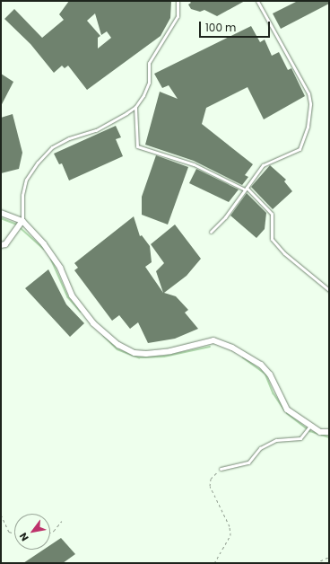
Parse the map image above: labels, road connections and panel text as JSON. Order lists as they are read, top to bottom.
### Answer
{
  "scale_bar": "100 m",
  "north": "bottom left"
}
